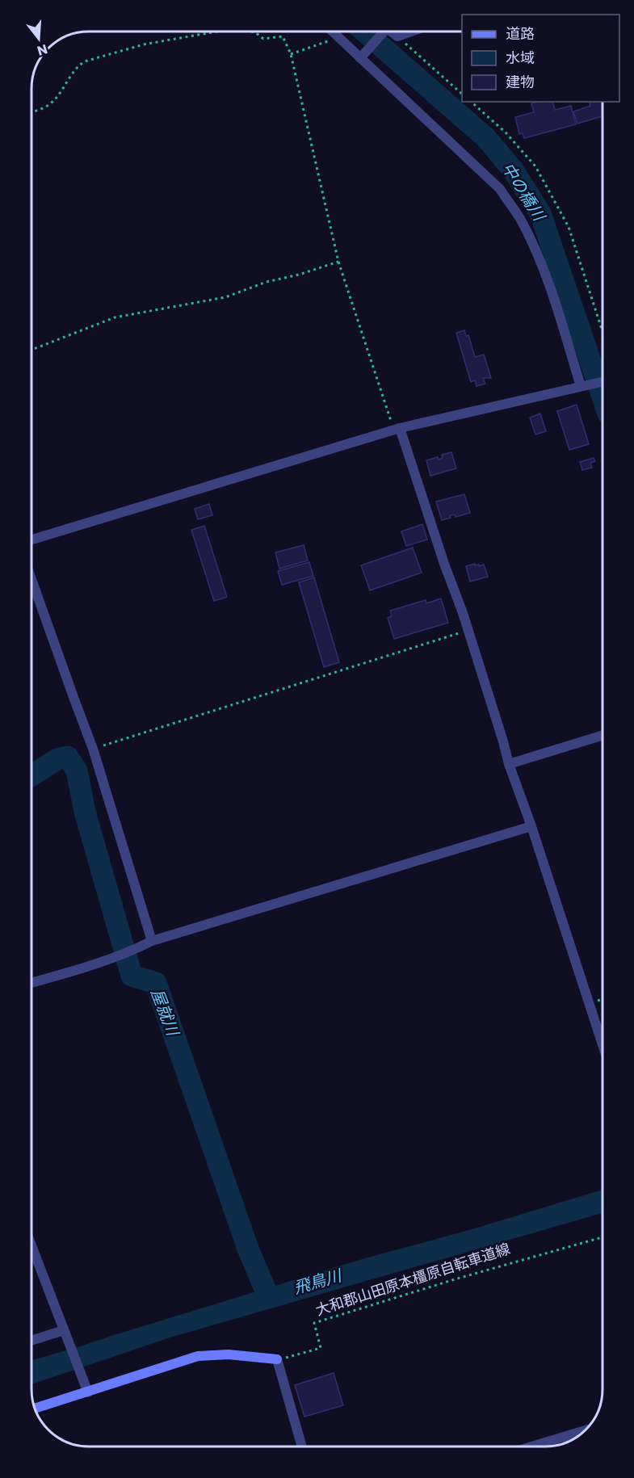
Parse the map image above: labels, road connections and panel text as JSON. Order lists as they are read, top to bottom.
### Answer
{
  "streets": {
    "path": ["大和郡山田原本橿原自転車道線"]
  },
  "water": ["中の橋川", "屋就川", "飛鳥川"],
  "legend": ["道路", "水域", "建物"],
  "north": "bottom"
}
